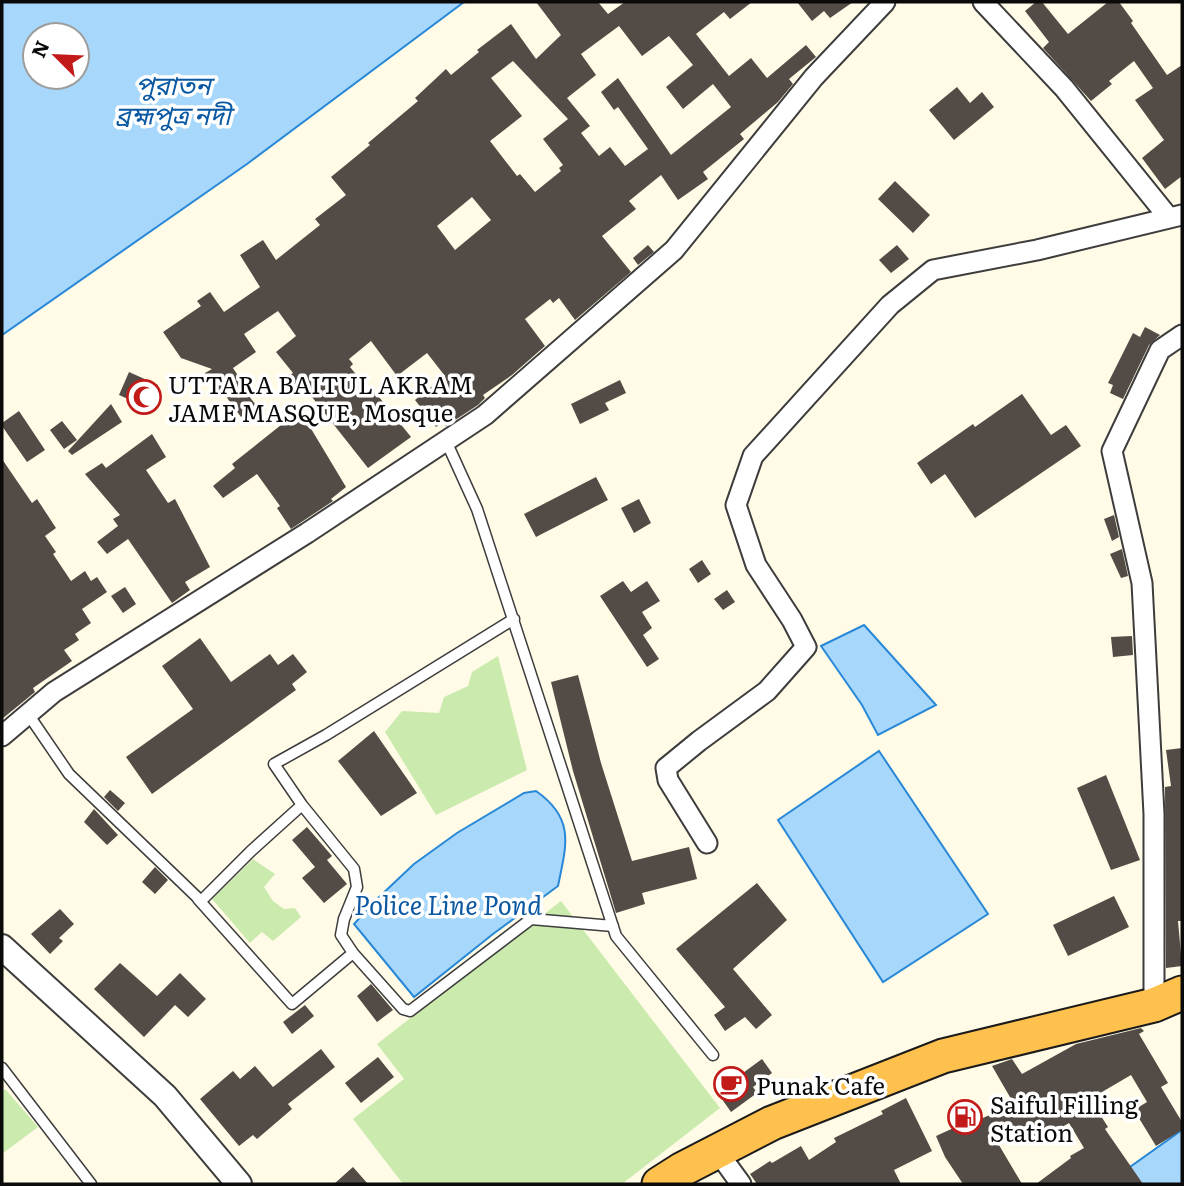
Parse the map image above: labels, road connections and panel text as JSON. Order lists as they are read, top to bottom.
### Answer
{
  "water": ["পুরাতন ব্রহ্মপুত্র নদী", "Police Line Pond"],
  "places": {
    "mosque": ["UTTARA BAITUL AKRAM JAME MASQUE, Mosque"],
    "cafe": ["Punak Cafe"],
    "fuel station": ["Saiful Filling Station"]
  },
  "north": "top left"
}
